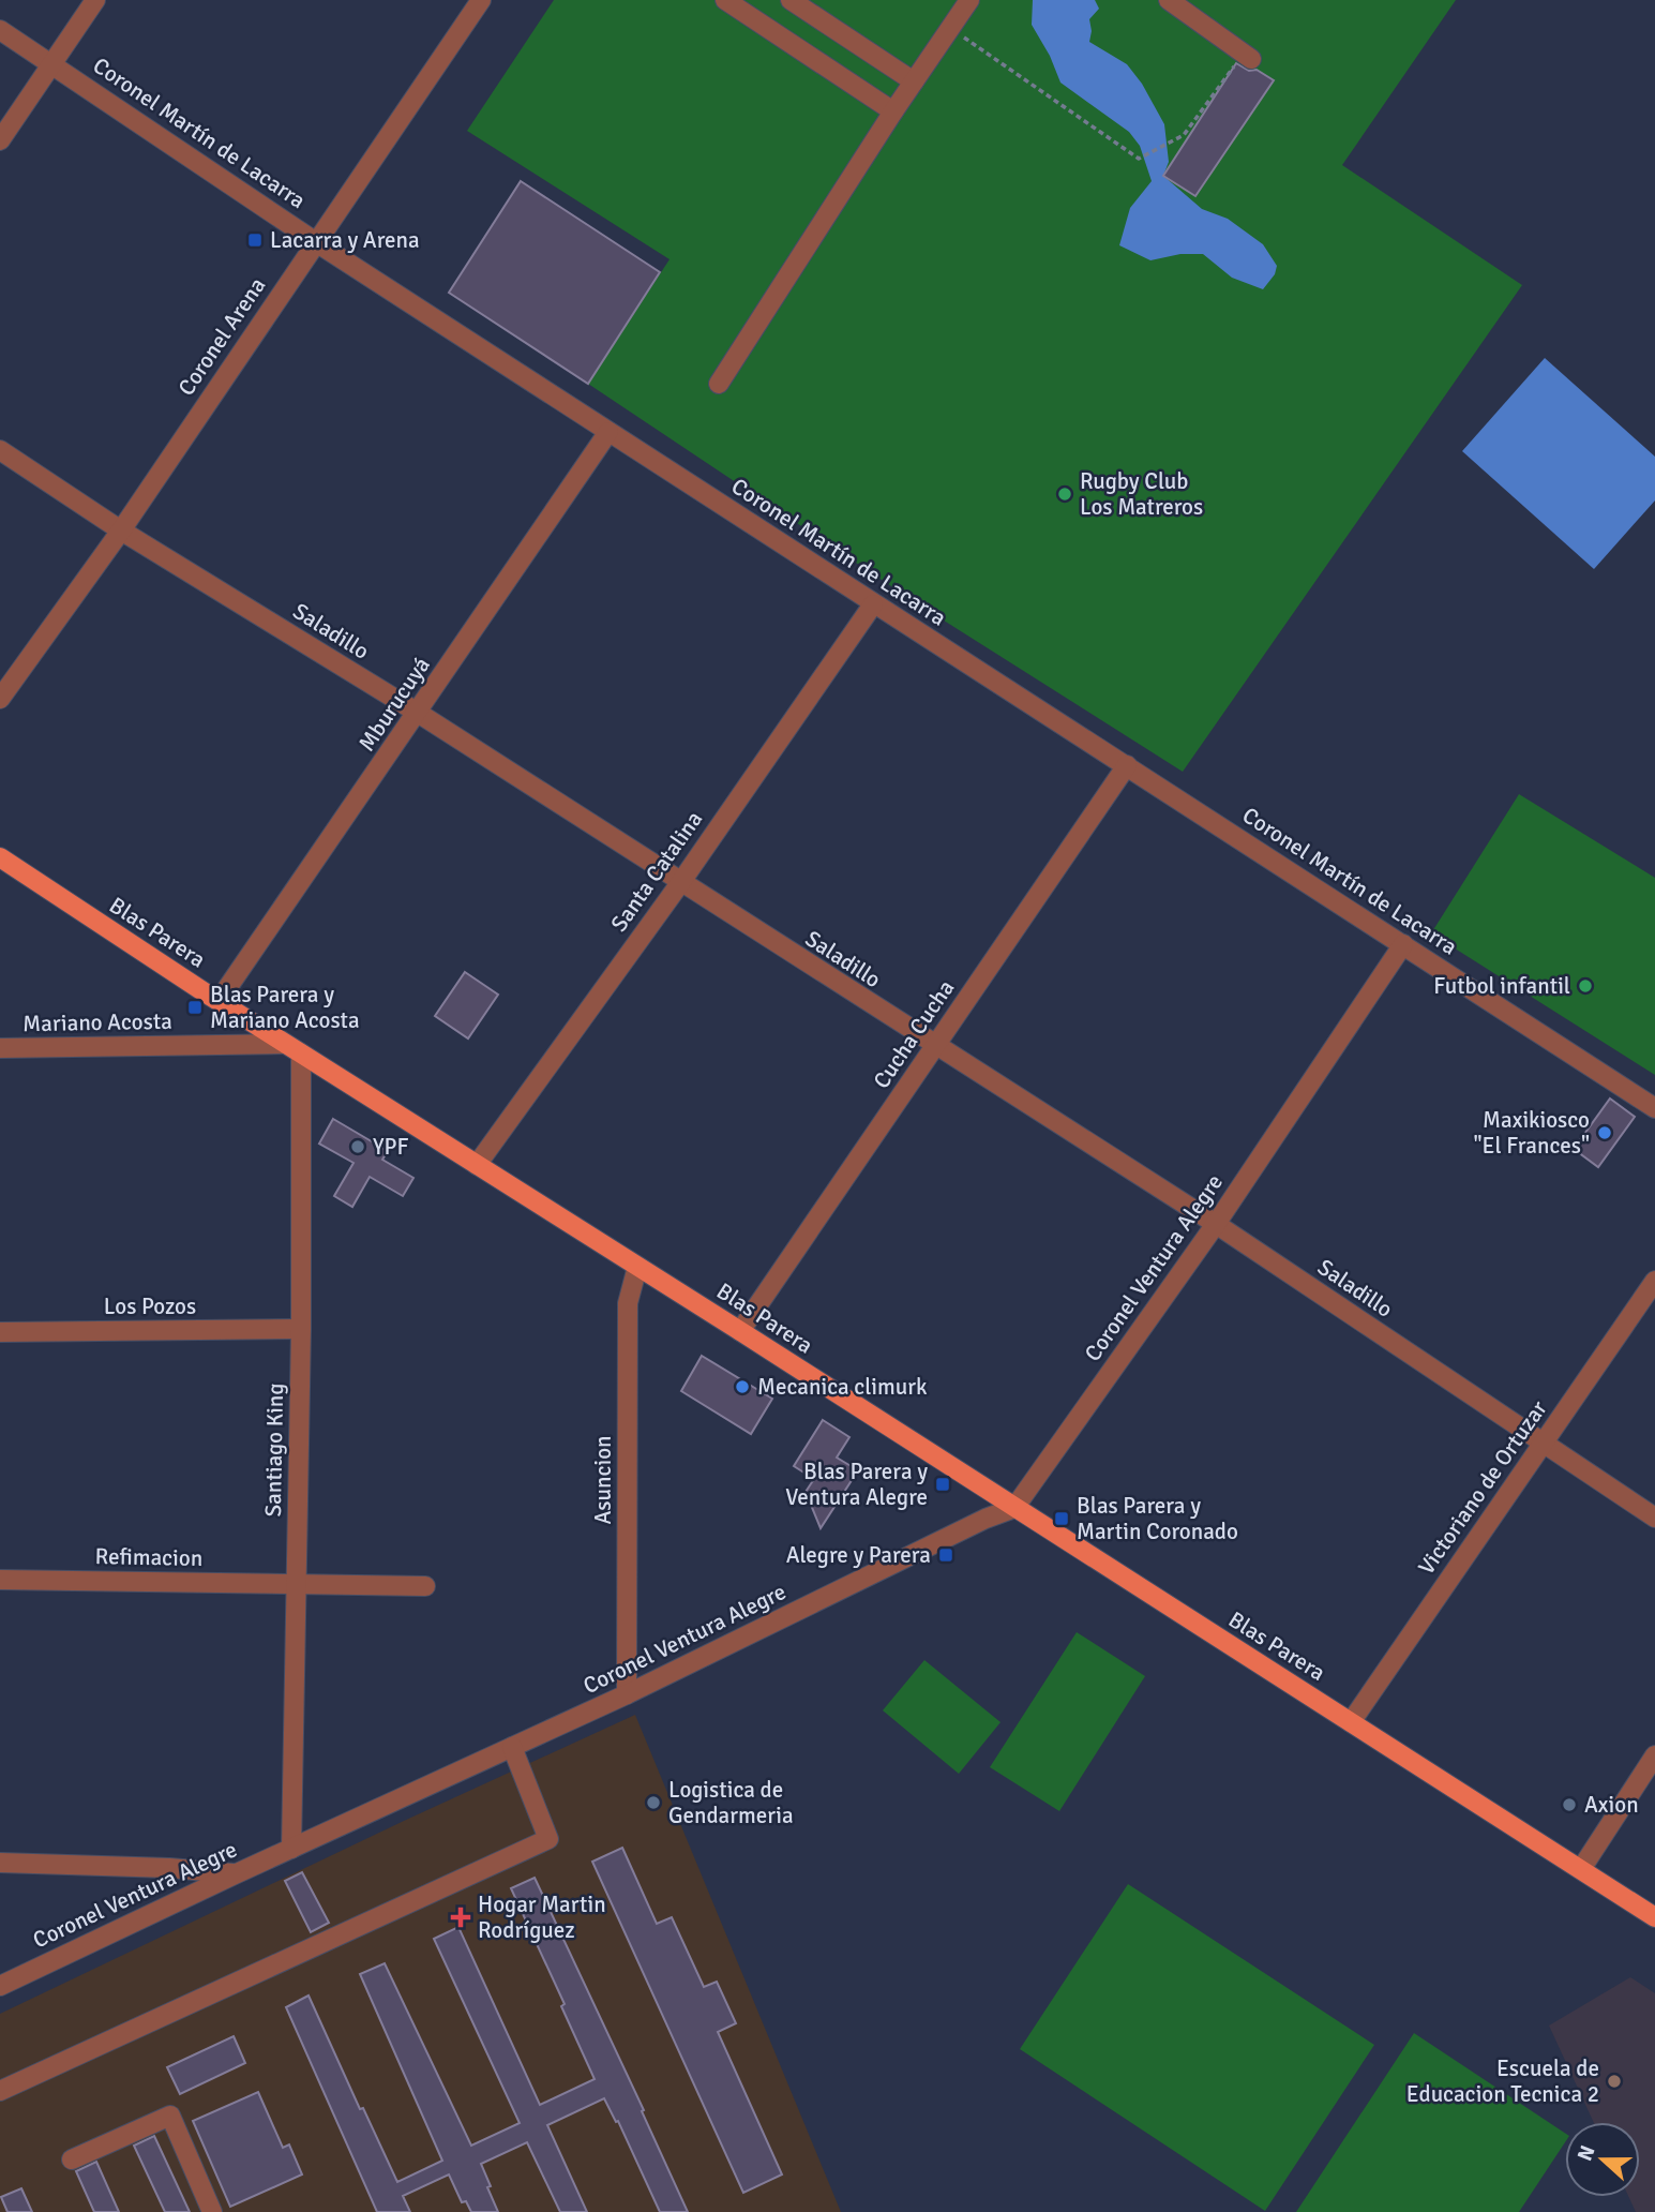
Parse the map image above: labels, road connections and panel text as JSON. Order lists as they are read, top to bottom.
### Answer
{
  "streets": {
    "main road": ["Blas Parera"],
    "street": [
      "Coronel Martín de Lacarra",
      "Coronel Arena",
      "Saladillo",
      "Mburucuyá",
      "Santa Catalina",
      "Mariano Acosta",
      "Cucha Cucha",
      "Coronel Ventura Alegre",
      "Los Pozos",
      "Santiago King",
      "Asuncion",
      "Victoriano de Ortuzar",
      "Refimacion"
    ]
  },
  "crossings": [
    ["Coronel Martín de Lacarra", "Coronel Arena"],
    ["Coronel Martín de Lacarra", "Mburucuyá"],
    ["Coronel Martín de Lacarra", "Santa Catalina"],
    ["Coronel Martín de Lacarra", "Cucha Cucha"],
    ["Coronel Martín de Lacarra", "Coronel Ventura Alegre"],
    ["Coronel Arena", "Saladillo"],
    ["Saladillo", "Mburucuyá"],
    ["Saladillo", "Santa Catalina"],
    ["Saladillo", "Cucha Cucha"],
    ["Saladillo", "Coronel Ventura Alegre"],
    ["Saladillo", "Victoriano de Ortuzar"],
    ["Mburucuyá", "Blas Parera"],
    ["Santa Catalina", "Blas Parera"],
    ["Blas Parera", "Mariano Acosta"],
    ["Blas Parera", "Cucha Cucha"],
    ["Blas Parera", "Coronel Ventura Alegre"],
    ["Blas Parera", "Santiago King"],
    ["Blas Parera", "Asuncion"],
    ["Blas Parera", "Victoriano de Ortuzar"],
    ["Mariano Acosta", "Santiago King"],
    ["Coronel Ventura Alegre", "Santiago King"],
    ["Coronel Ventura Alegre", "Asuncion"],
    ["Los Pozos", "Santiago King"],
    ["Santiago King", "Refimacion"]
  ],
  "places": {
    "transit": [
      "Lacarra y Arena",
      "Blas Parera y Mariano Acosta",
      "Blas Parera y Ventura Alegre",
      "Blas Parera y Martin Coronado",
      "Alegre y Parera"
    ],
    "other": [
      "Rugby Club Los Matreros",
      "Futbol infantil",
      "Maxikiosco \"El Frances\"",
      "YPF",
      "Mecanica climurk",
      "Logistica de Gendarmeria",
      "Axion",
      "Escuela de Educacion Tecnica 2"
    ],
    "health": ["Hogar Martin Rodríguez"]
  },
  "north": "left"
}
